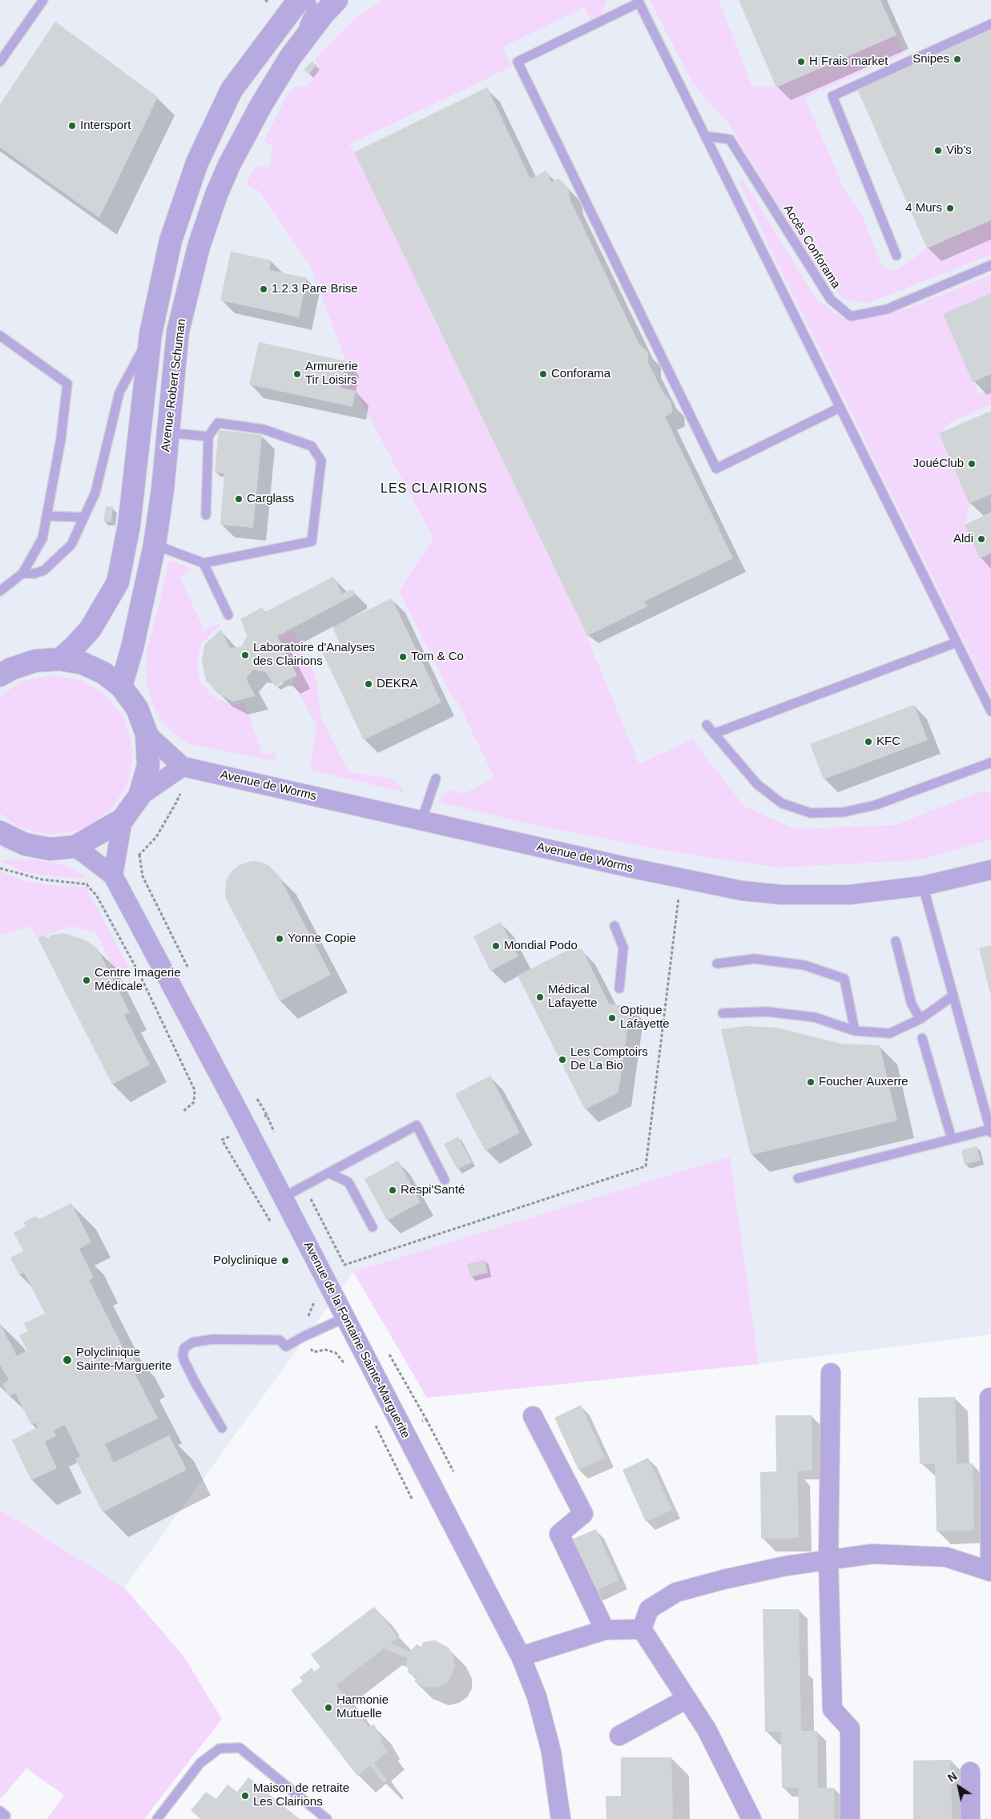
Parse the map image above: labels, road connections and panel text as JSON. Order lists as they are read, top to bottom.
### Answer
{
  "streets": {
    "street": ["Avenue Robert Schuman", "Avenue de Worms", "Avenue de la Fontaine Sainte-Marguerite"],
    "lane": ["Accès Conforama"]
  },
  "districts": ["LES CLAIRIONS"],
  "places": [
    "Snipes",
    "H Frais market",
    "Intersport",
    "Vib's",
    "4 Murs",
    "1.2.3 Pare Brise",
    "Armurerie Tir Loisirs",
    "Conforama",
    "JouéClub",
    "Carglass",
    "Aldi",
    "Laboratoire d'Analyses des Clairions",
    "Tom & Co",
    "DEKRA",
    "KFC",
    "Yonne Copie",
    "Mondial Podo",
    "Centre Imagerie Médicale",
    "Médical Lafayette",
    "Optique Lafayette",
    "Les Comptoirs De La Bio",
    "Foucher Auxerre",
    "Respi'Santé",
    "Polyclinique",
    "Polyclinique Sainte-Marguerite",
    "Harmonie Mutuelle",
    "Maison de retraite Les Clairions"
  ],
  "north": "top left"
}
